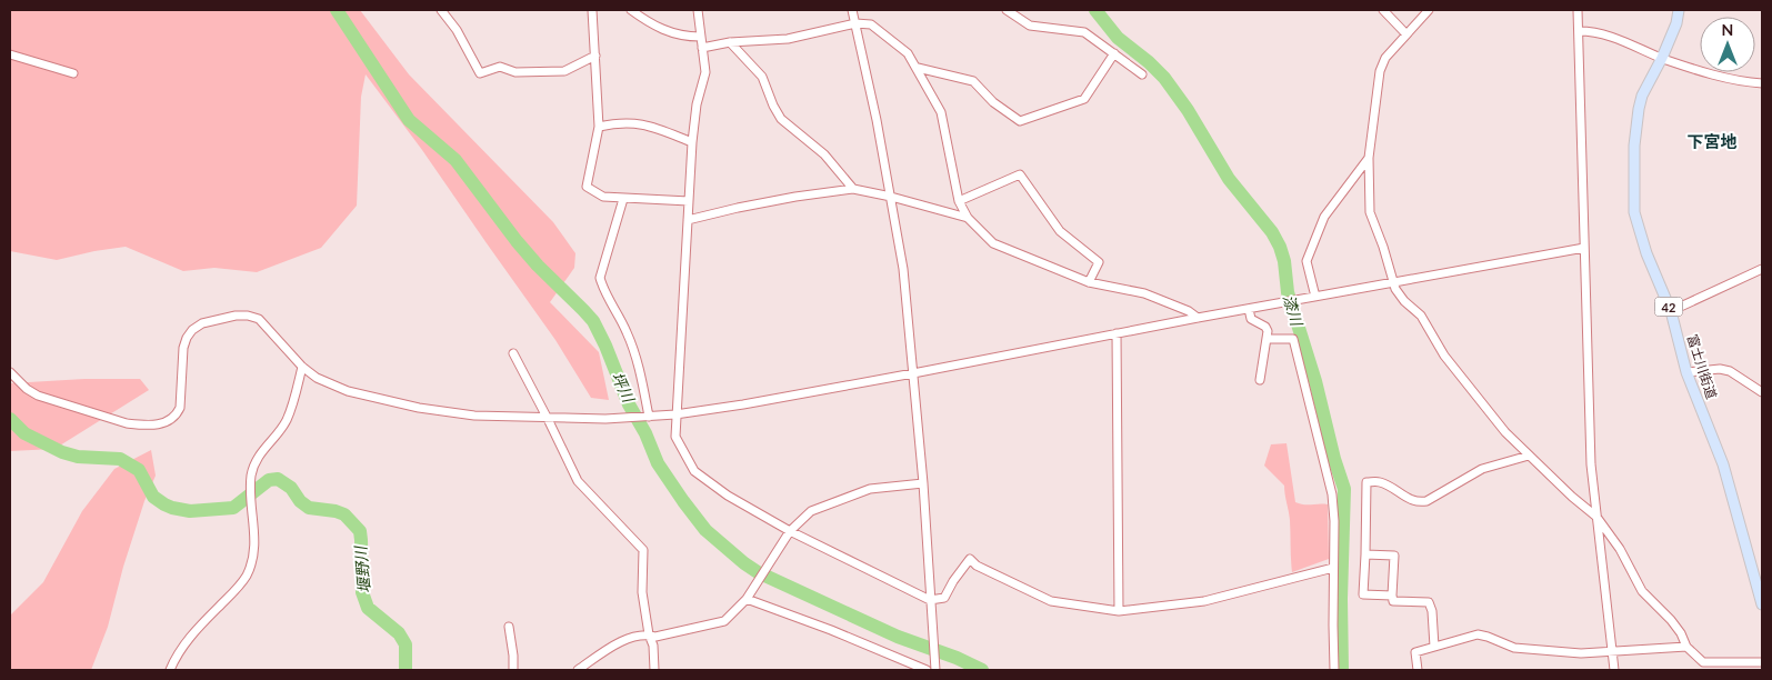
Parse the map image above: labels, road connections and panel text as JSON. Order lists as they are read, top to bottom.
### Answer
{
  "streets": {
    "main road": ["42", "富士川街道"]
  },
  "districts": ["下宮地"],
  "water": ["漆川", "坪川", "堰野川"],
  "north": "top"
}
